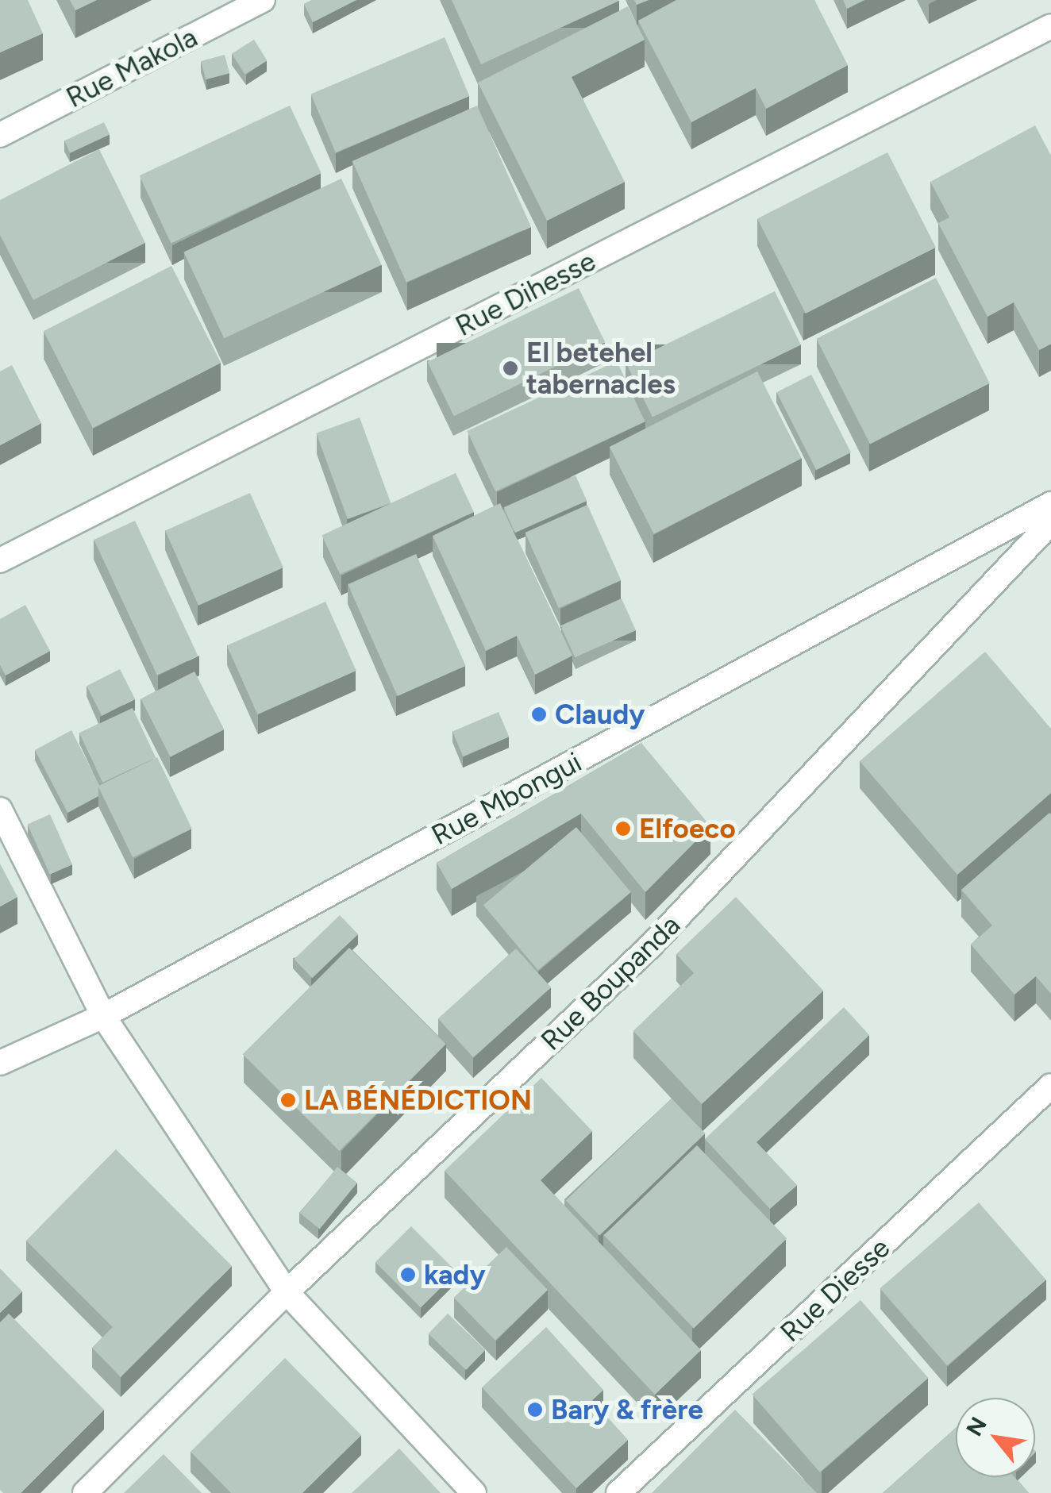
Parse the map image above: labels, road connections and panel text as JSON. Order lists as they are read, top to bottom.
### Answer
{
  "streets": {
    "street": [
      "Rue Makola",
      "Rue Dihesse",
      "Rue Mbongui",
      "Rue Boupanda",
      "Rue Diesse"
    ]
  },
  "places": [
    "El betehel tabernacles",
    "Claudy",
    "Elfoeco",
    "LA BÉNÉDICTION",
    "kady",
    "Bary & frère"
  ],
  "north": "top left"
}
